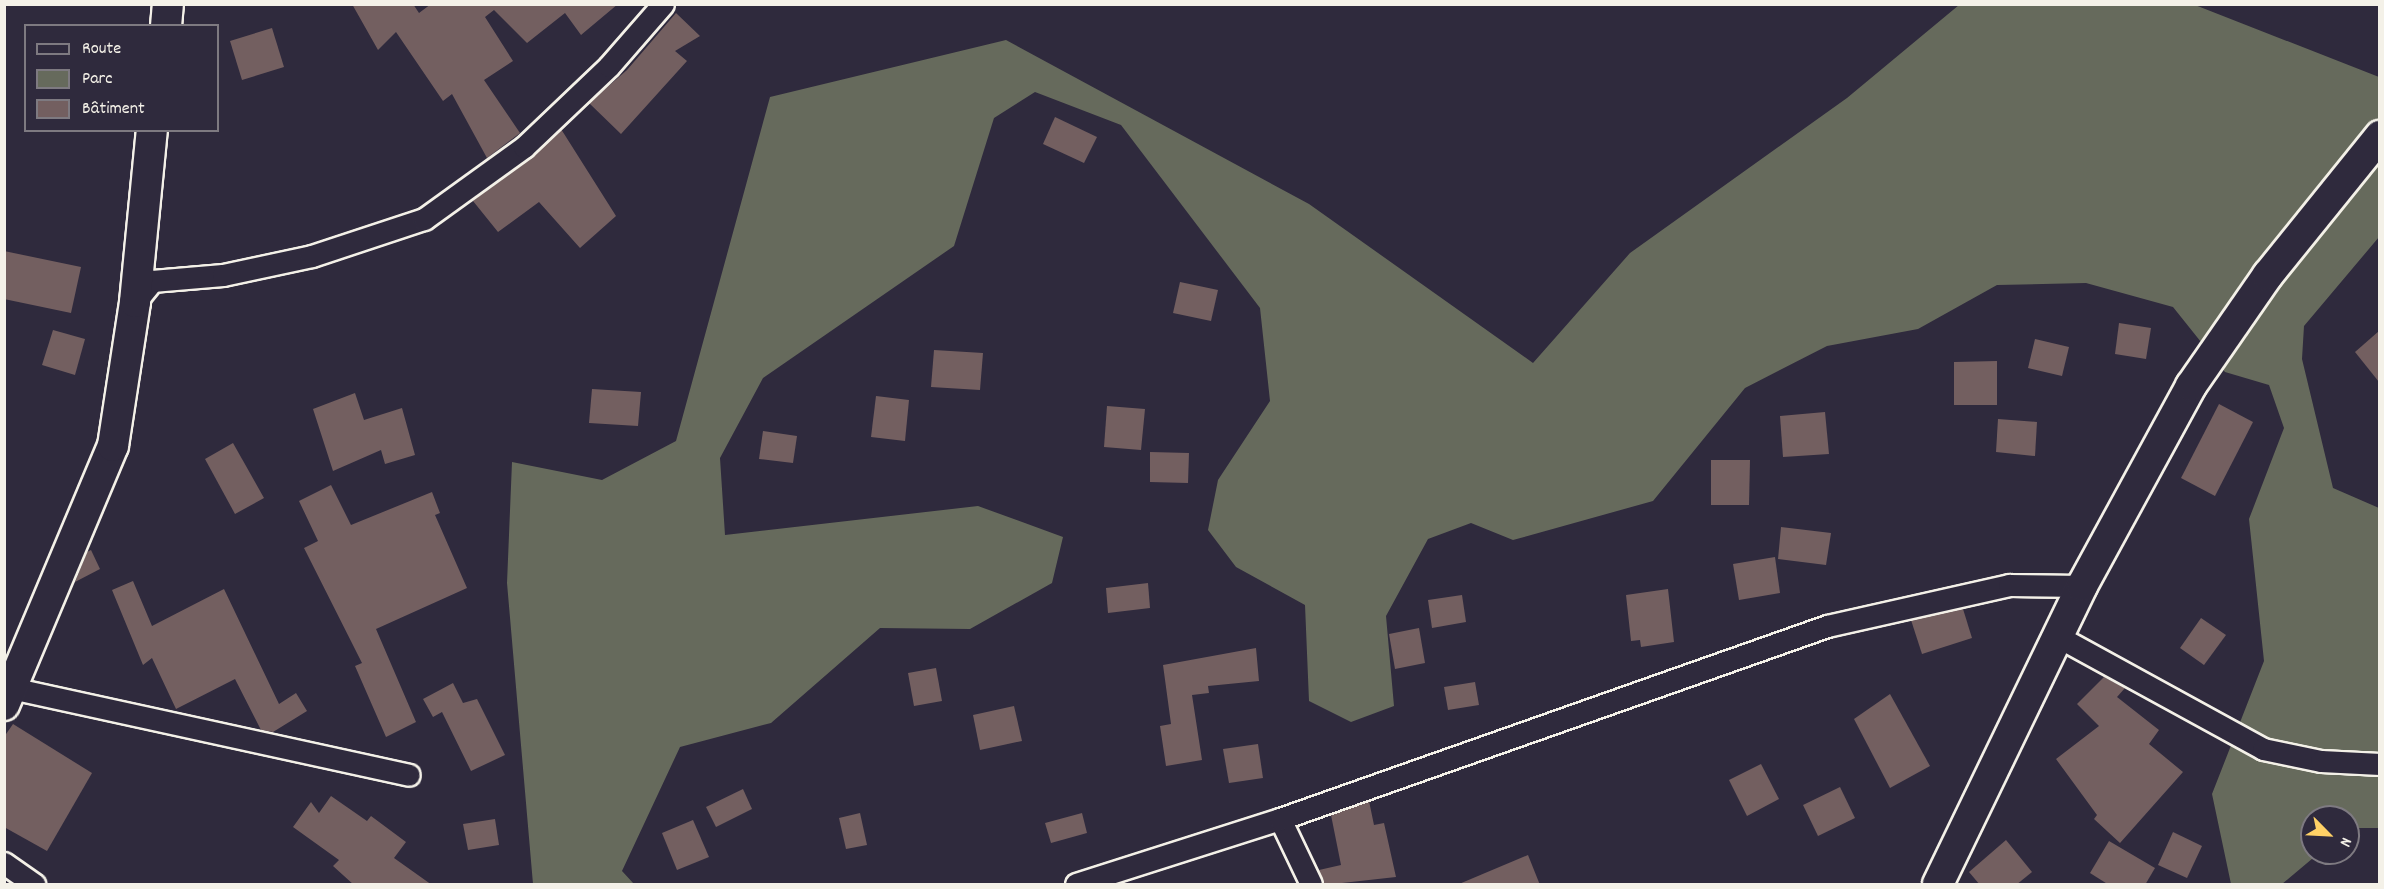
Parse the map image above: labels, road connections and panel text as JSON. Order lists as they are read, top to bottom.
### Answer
{
  "legend": ["Route", "Parc", "Bâtiment"],
  "north": "bottom right"
}
